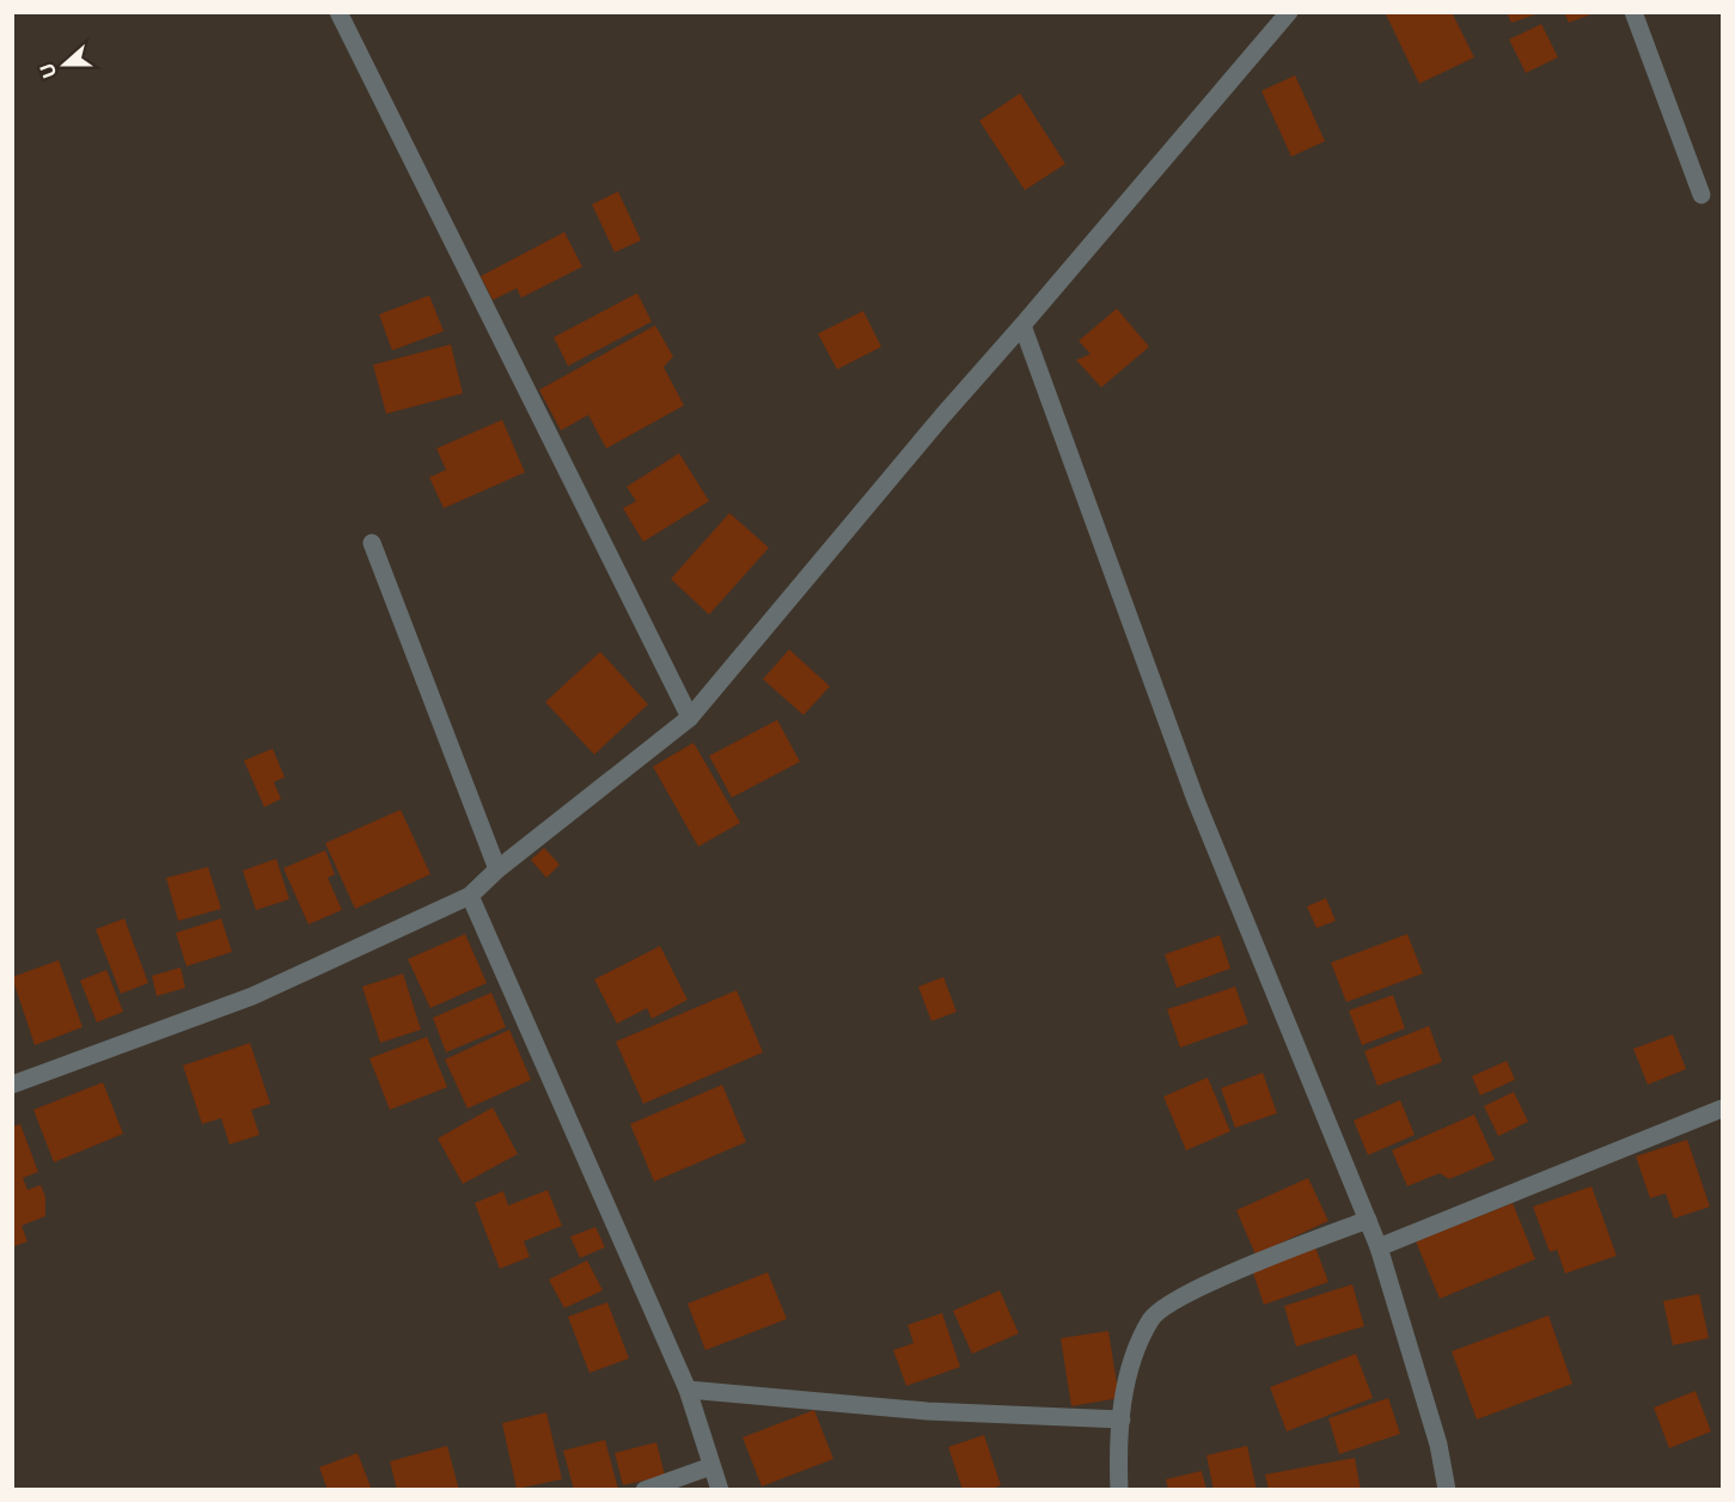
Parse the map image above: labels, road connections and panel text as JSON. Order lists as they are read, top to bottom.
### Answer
{
  "north": "left"
}
